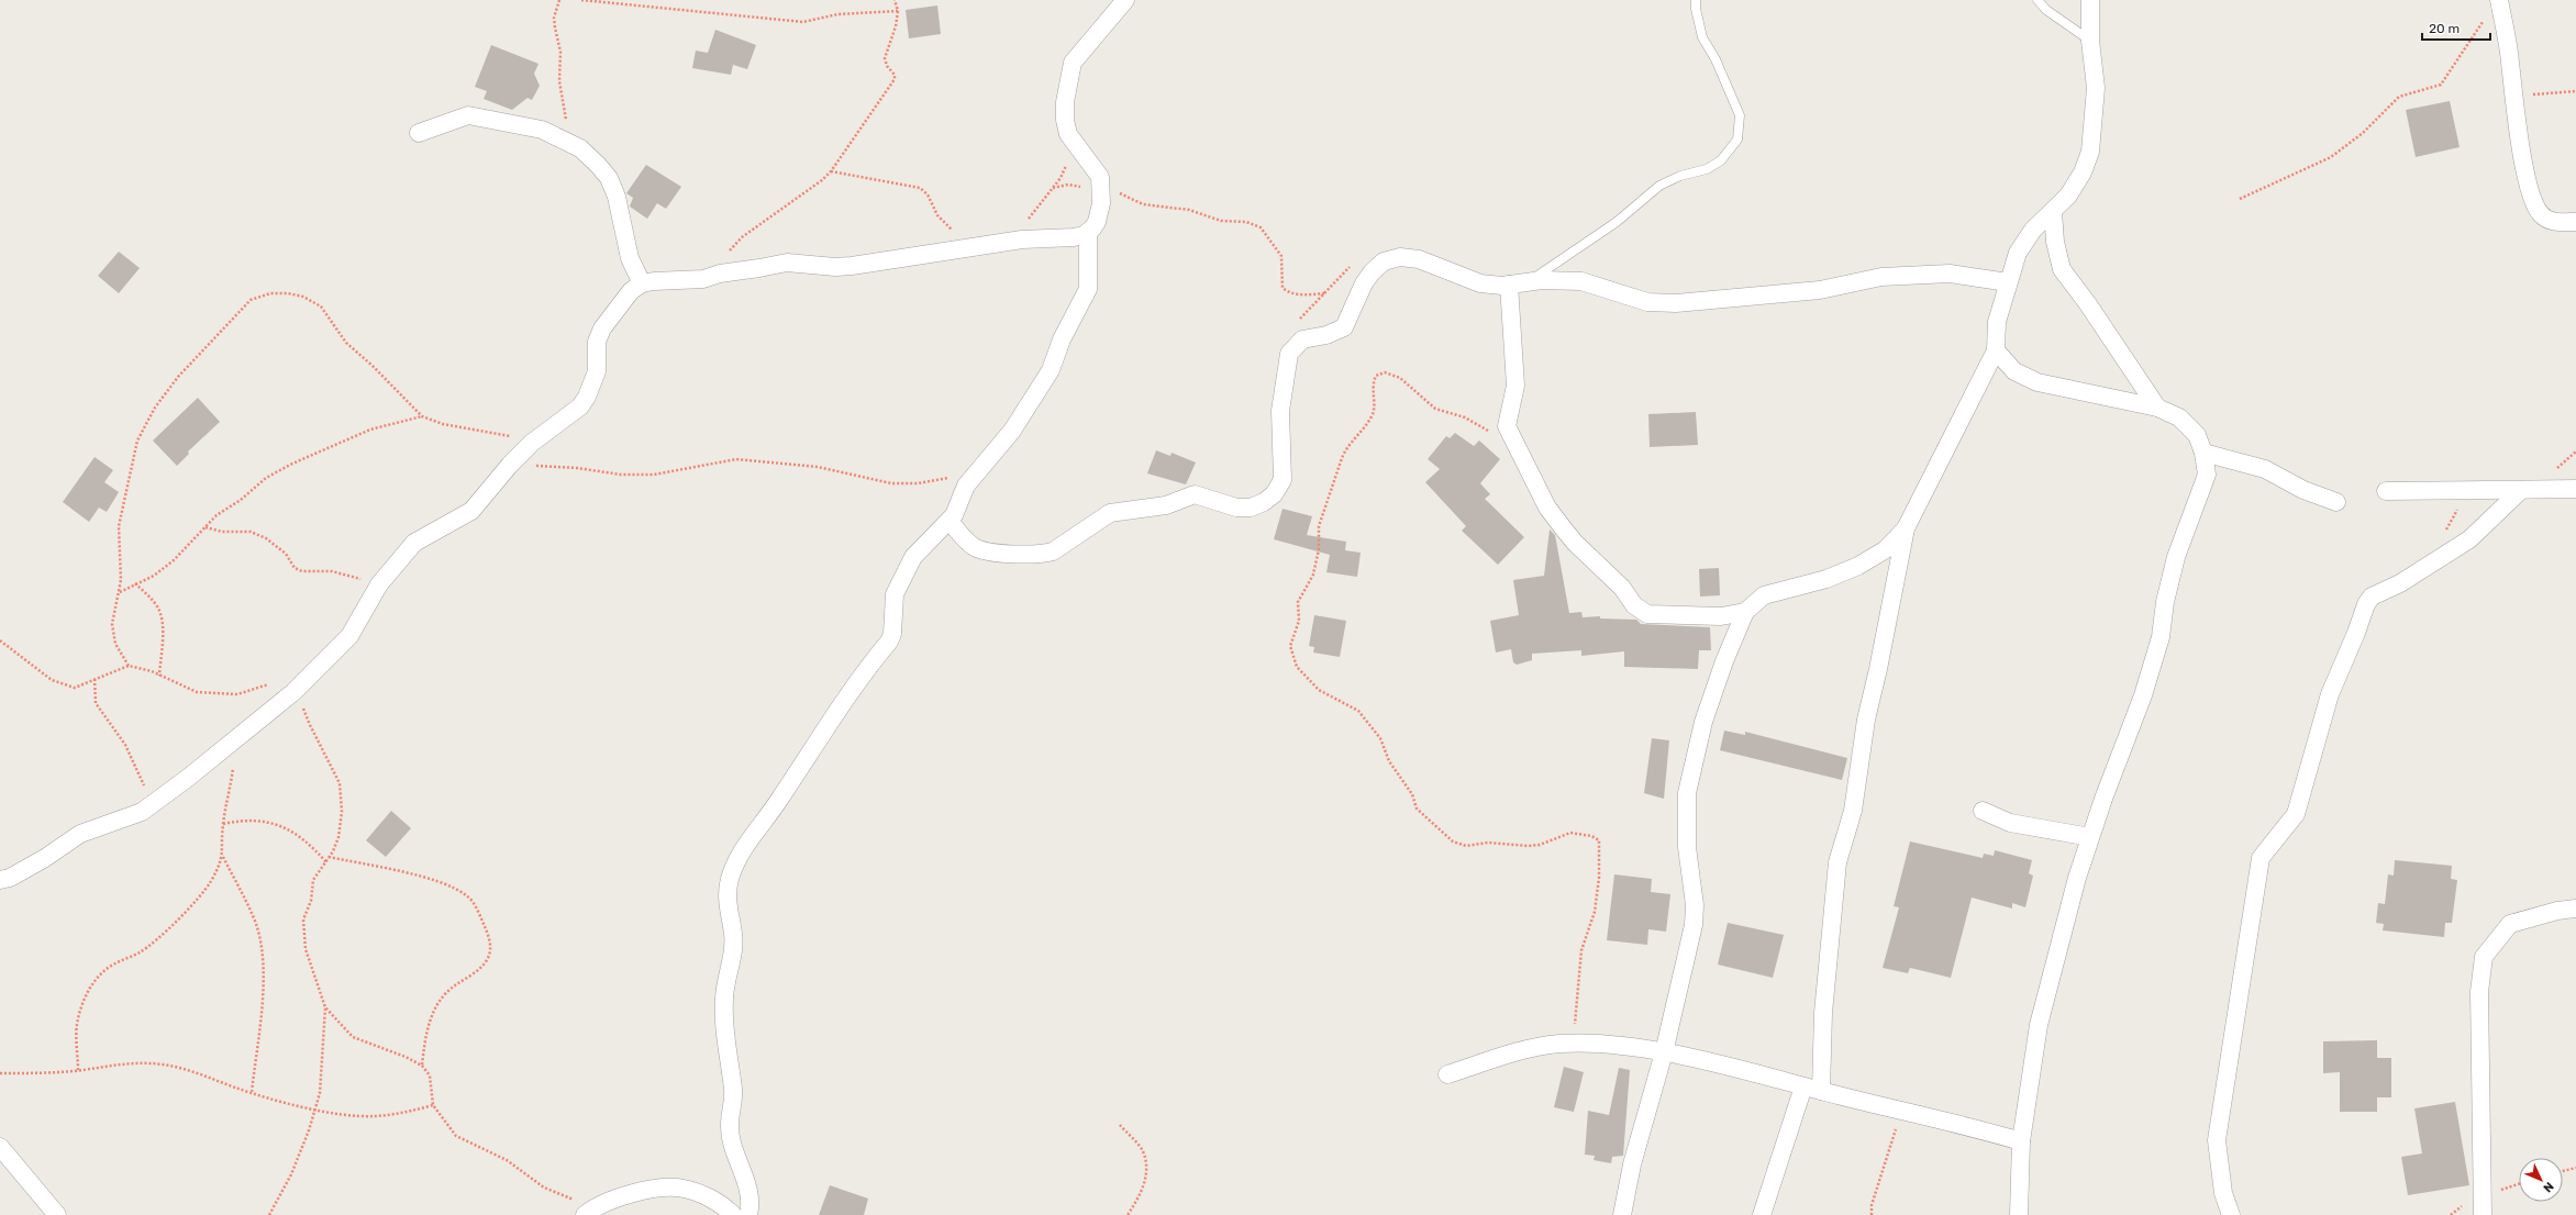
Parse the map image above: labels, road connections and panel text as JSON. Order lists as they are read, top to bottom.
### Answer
{
  "scale_bar": "20 m",
  "north": "bottom right"
}
